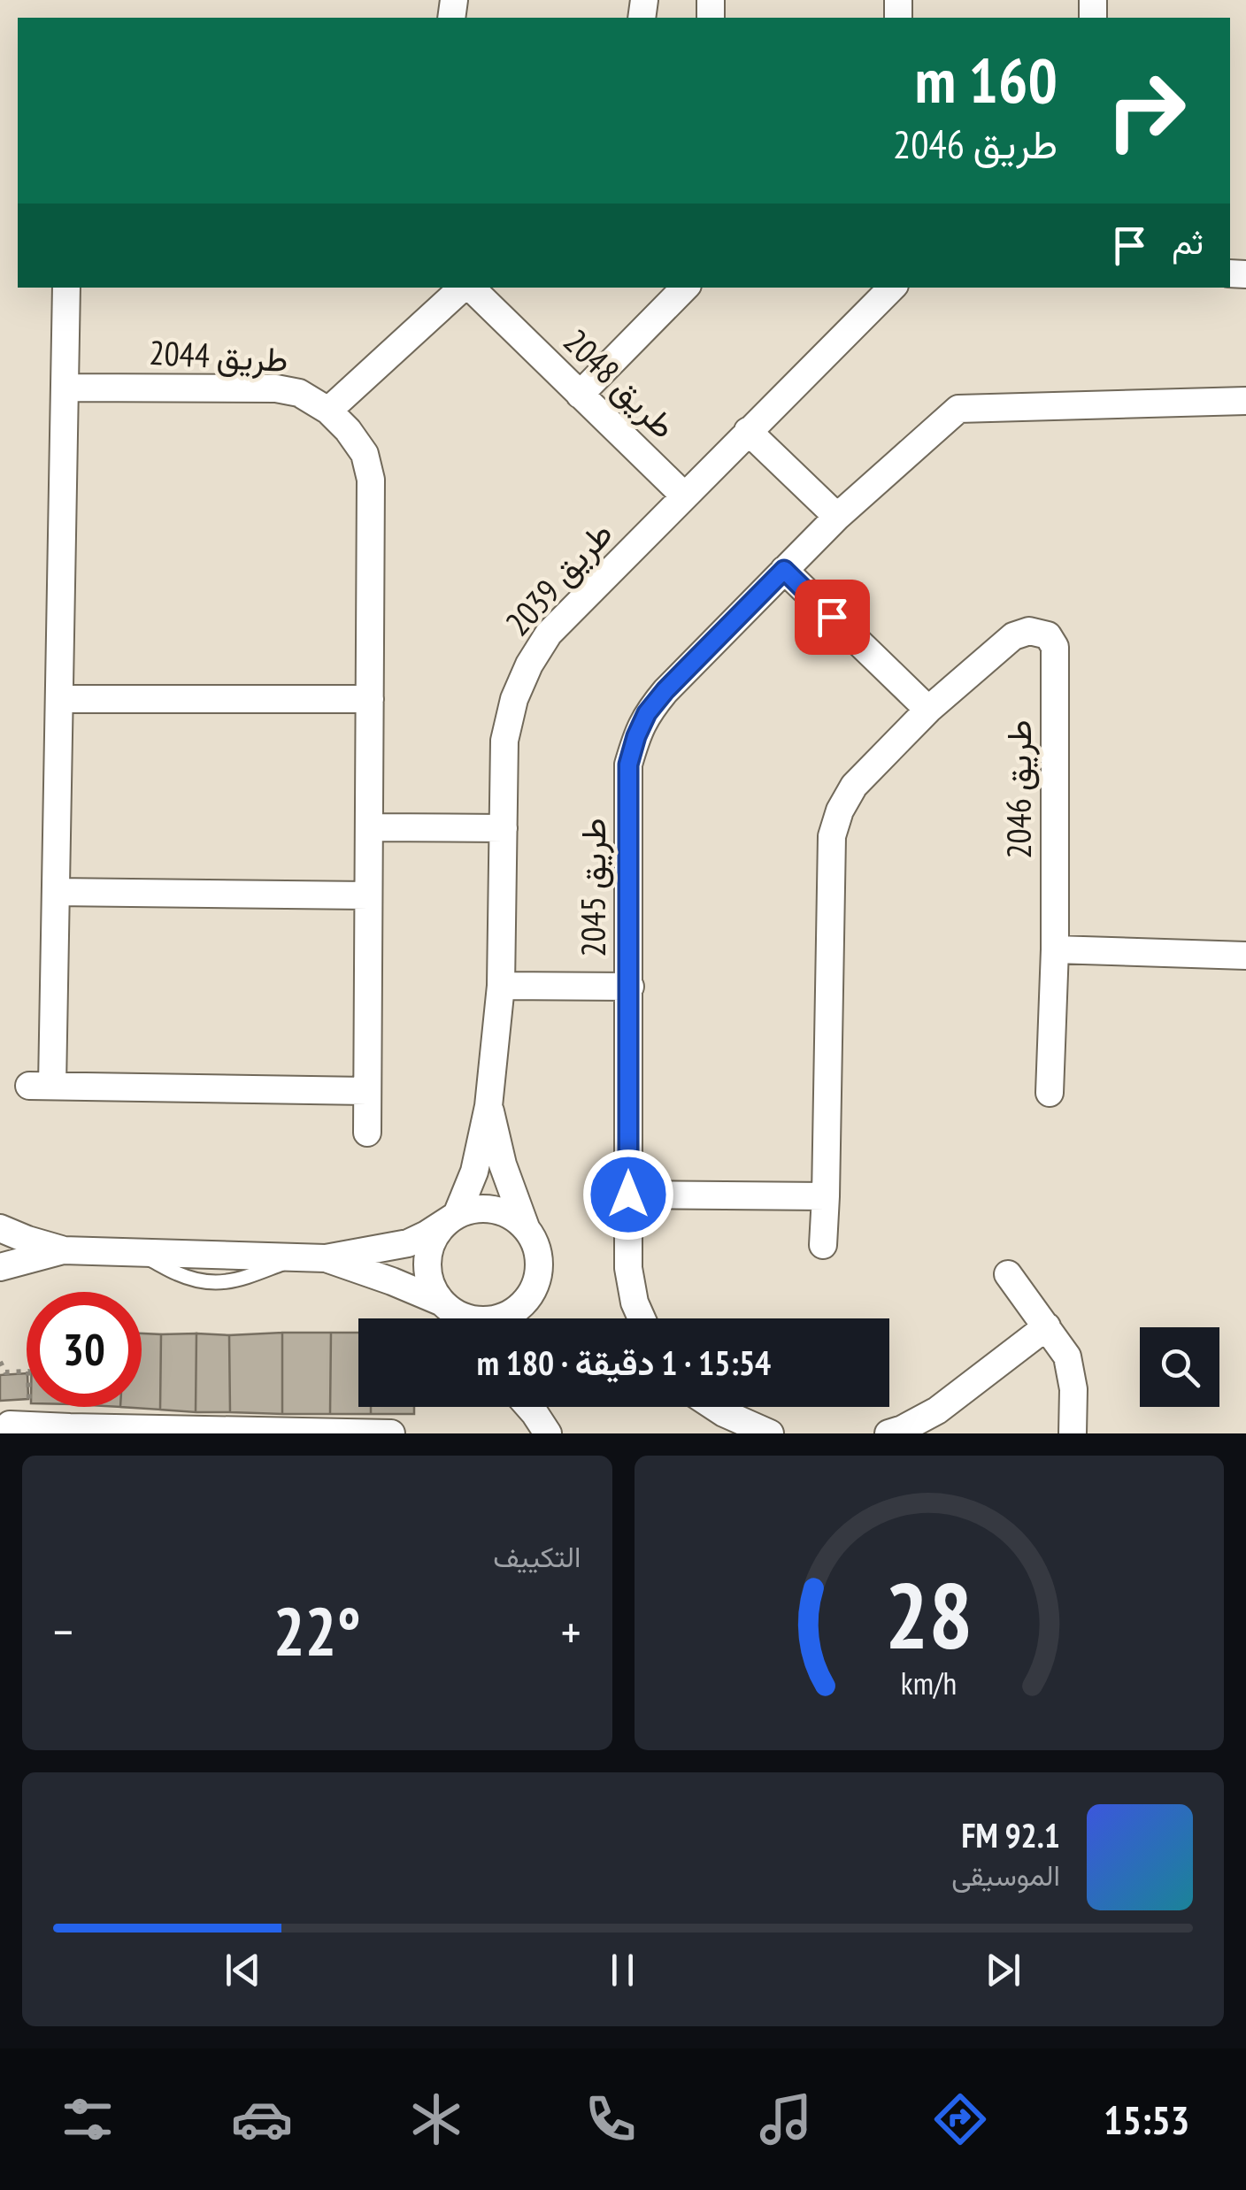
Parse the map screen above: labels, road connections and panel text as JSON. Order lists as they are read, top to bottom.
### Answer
{
  "streets": {
    "street": [
      "طريق 2044",
      "طريق 2048",
      "طريق 2039",
      "طريق 2046",
      "طريق 2045"
    ]
  },
  "crossings": [
    ["طريق 2048", "طريق 2039"]
  ],
  "page": {
    "turn": ["160 m", "طريق 2046"],
    "then": "ثم",
    "limit": "30",
    "trip": "15:54 · 1 دقيقة · 180 m",
    "tile": "التكييف",
    "heat": ["−", "22°", "+"],
    "song": ["92.1 FM", "الموسيقى"],
    "tabs": "15:53",
    "gauge": ["28", "km/h"]
  }
}
